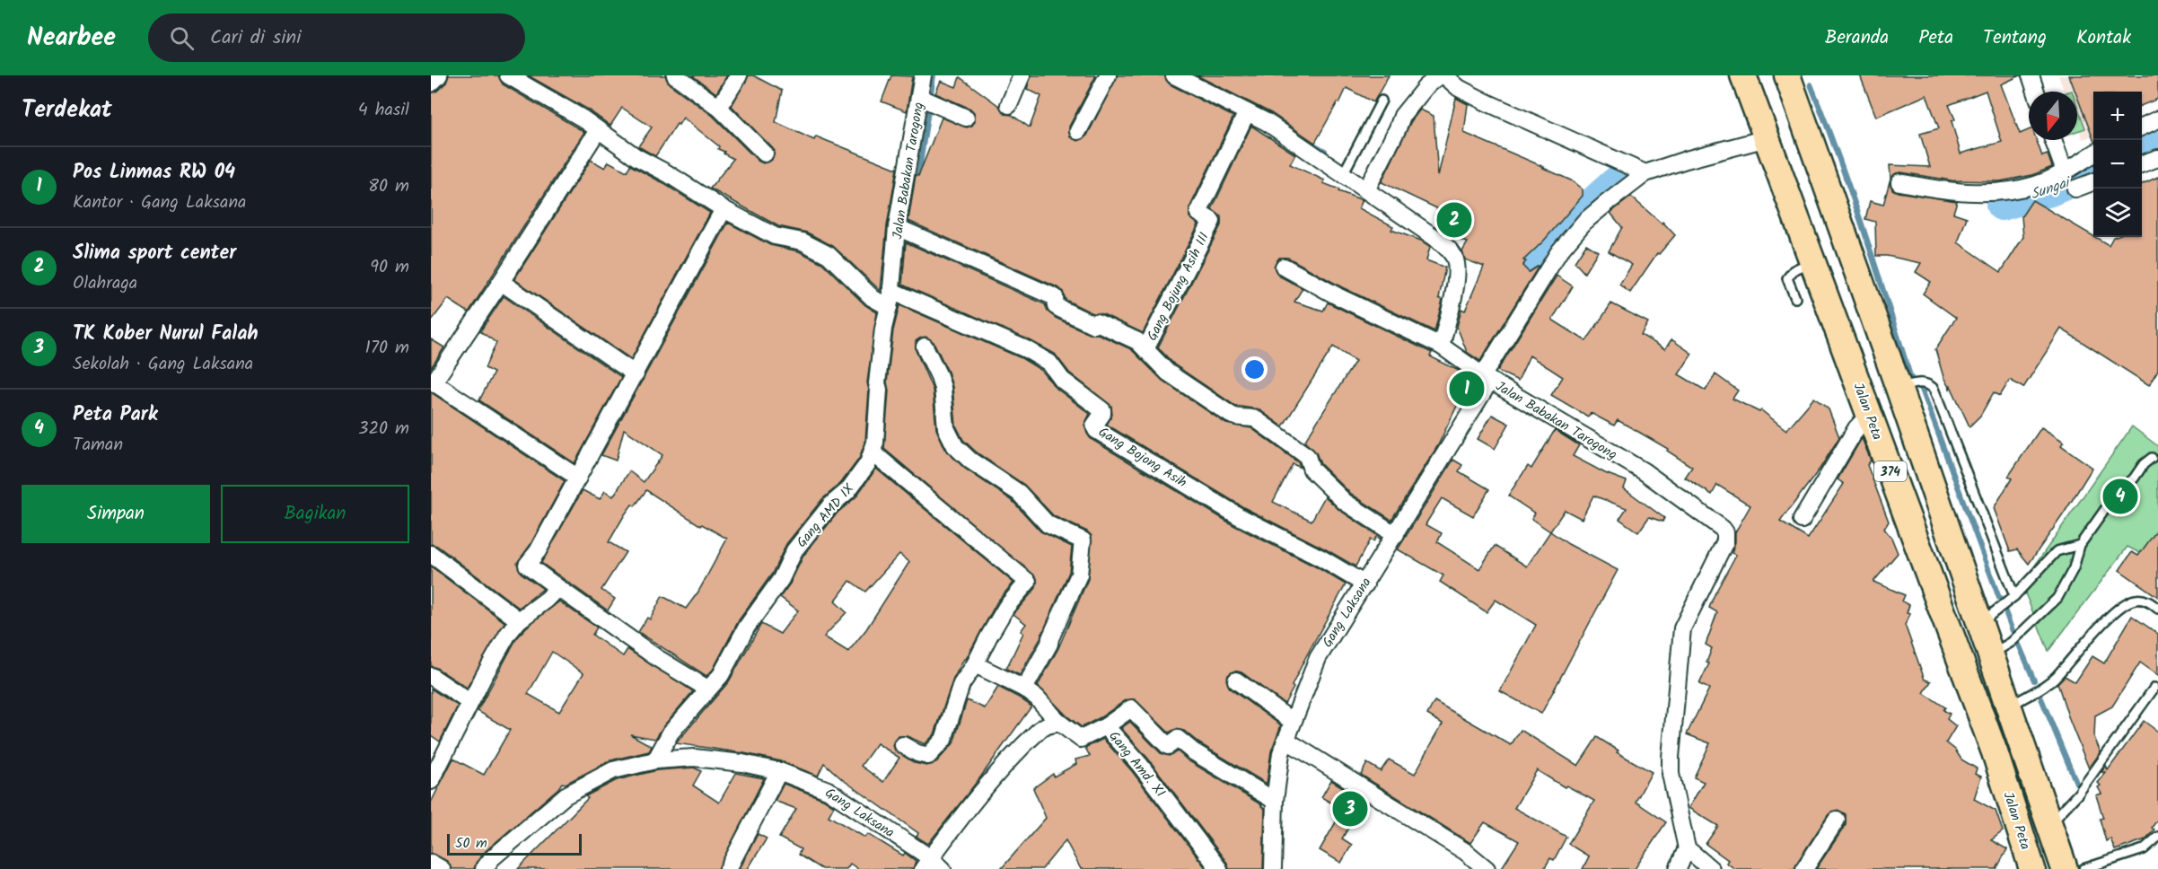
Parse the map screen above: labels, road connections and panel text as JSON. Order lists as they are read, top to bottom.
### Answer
{
  "streets": {
    "main road": ["Jalan Peta", "374"],
    "street": [
      "Jalan Babakan Tarogong",
      "Gang Bojung Asih III",
      "Gang Bojong Asih",
      "Gang AMD IX",
      "Gang Laksana",
      "Gang Amd. XI"
    ]
  },
  "crossings": [
    ["Jalan Babakan Tarogong", "Gang Bojong Asih"],
    ["Jalan Babakan Tarogong", "Gang AMD IX"],
    ["Jalan Babakan Tarogong", "Gang Laksana"],
    ["Gang Bojong Asih", "Gang AMD IX"],
    ["Gang Bojong Asih", "Gang Laksana"],
    ["Gang AMD IX", "Gang Laksana"]
  ],
  "water": ["Sungai"],
  "scale_bar": "50 m",
  "north": "bottom",
  "page": {
    "header": "Nearbee",
    "search": "Cari di sini",
    "nav": [
      "Beranda",
      "Peta",
      "Tentang",
      "Kontak"
    ],
    "heading": ["Terdekat", "4 hasil"],
    "map_buttons": ["+", "−"],
    "list": [
      {
        "mark": "1",
        "name": "Pos Linmas RW 04",
        "note": "Kantor · Gang Laksana",
        "value": "80 m"
      },
      {
        "mark": "2",
        "name": "Slima sport center",
        "note": "Olahraga",
        "value": "90 m"
      },
      {
        "mark": "3",
        "name": "TK Kober Nurul Falah",
        "note": "Sekolah · Gang Laksana",
        "value": "170 m"
      },
      {
        "mark": "4",
        "name": "Peta Park",
        "note": "Taman",
        "value": "320 m"
      }
    ],
    "pins": [
      "2",
      "1",
      "4",
      "3"
    ],
    "buttons": ["Simpan", "Bagikan"],
    "scale": "50 m"
  }
}
